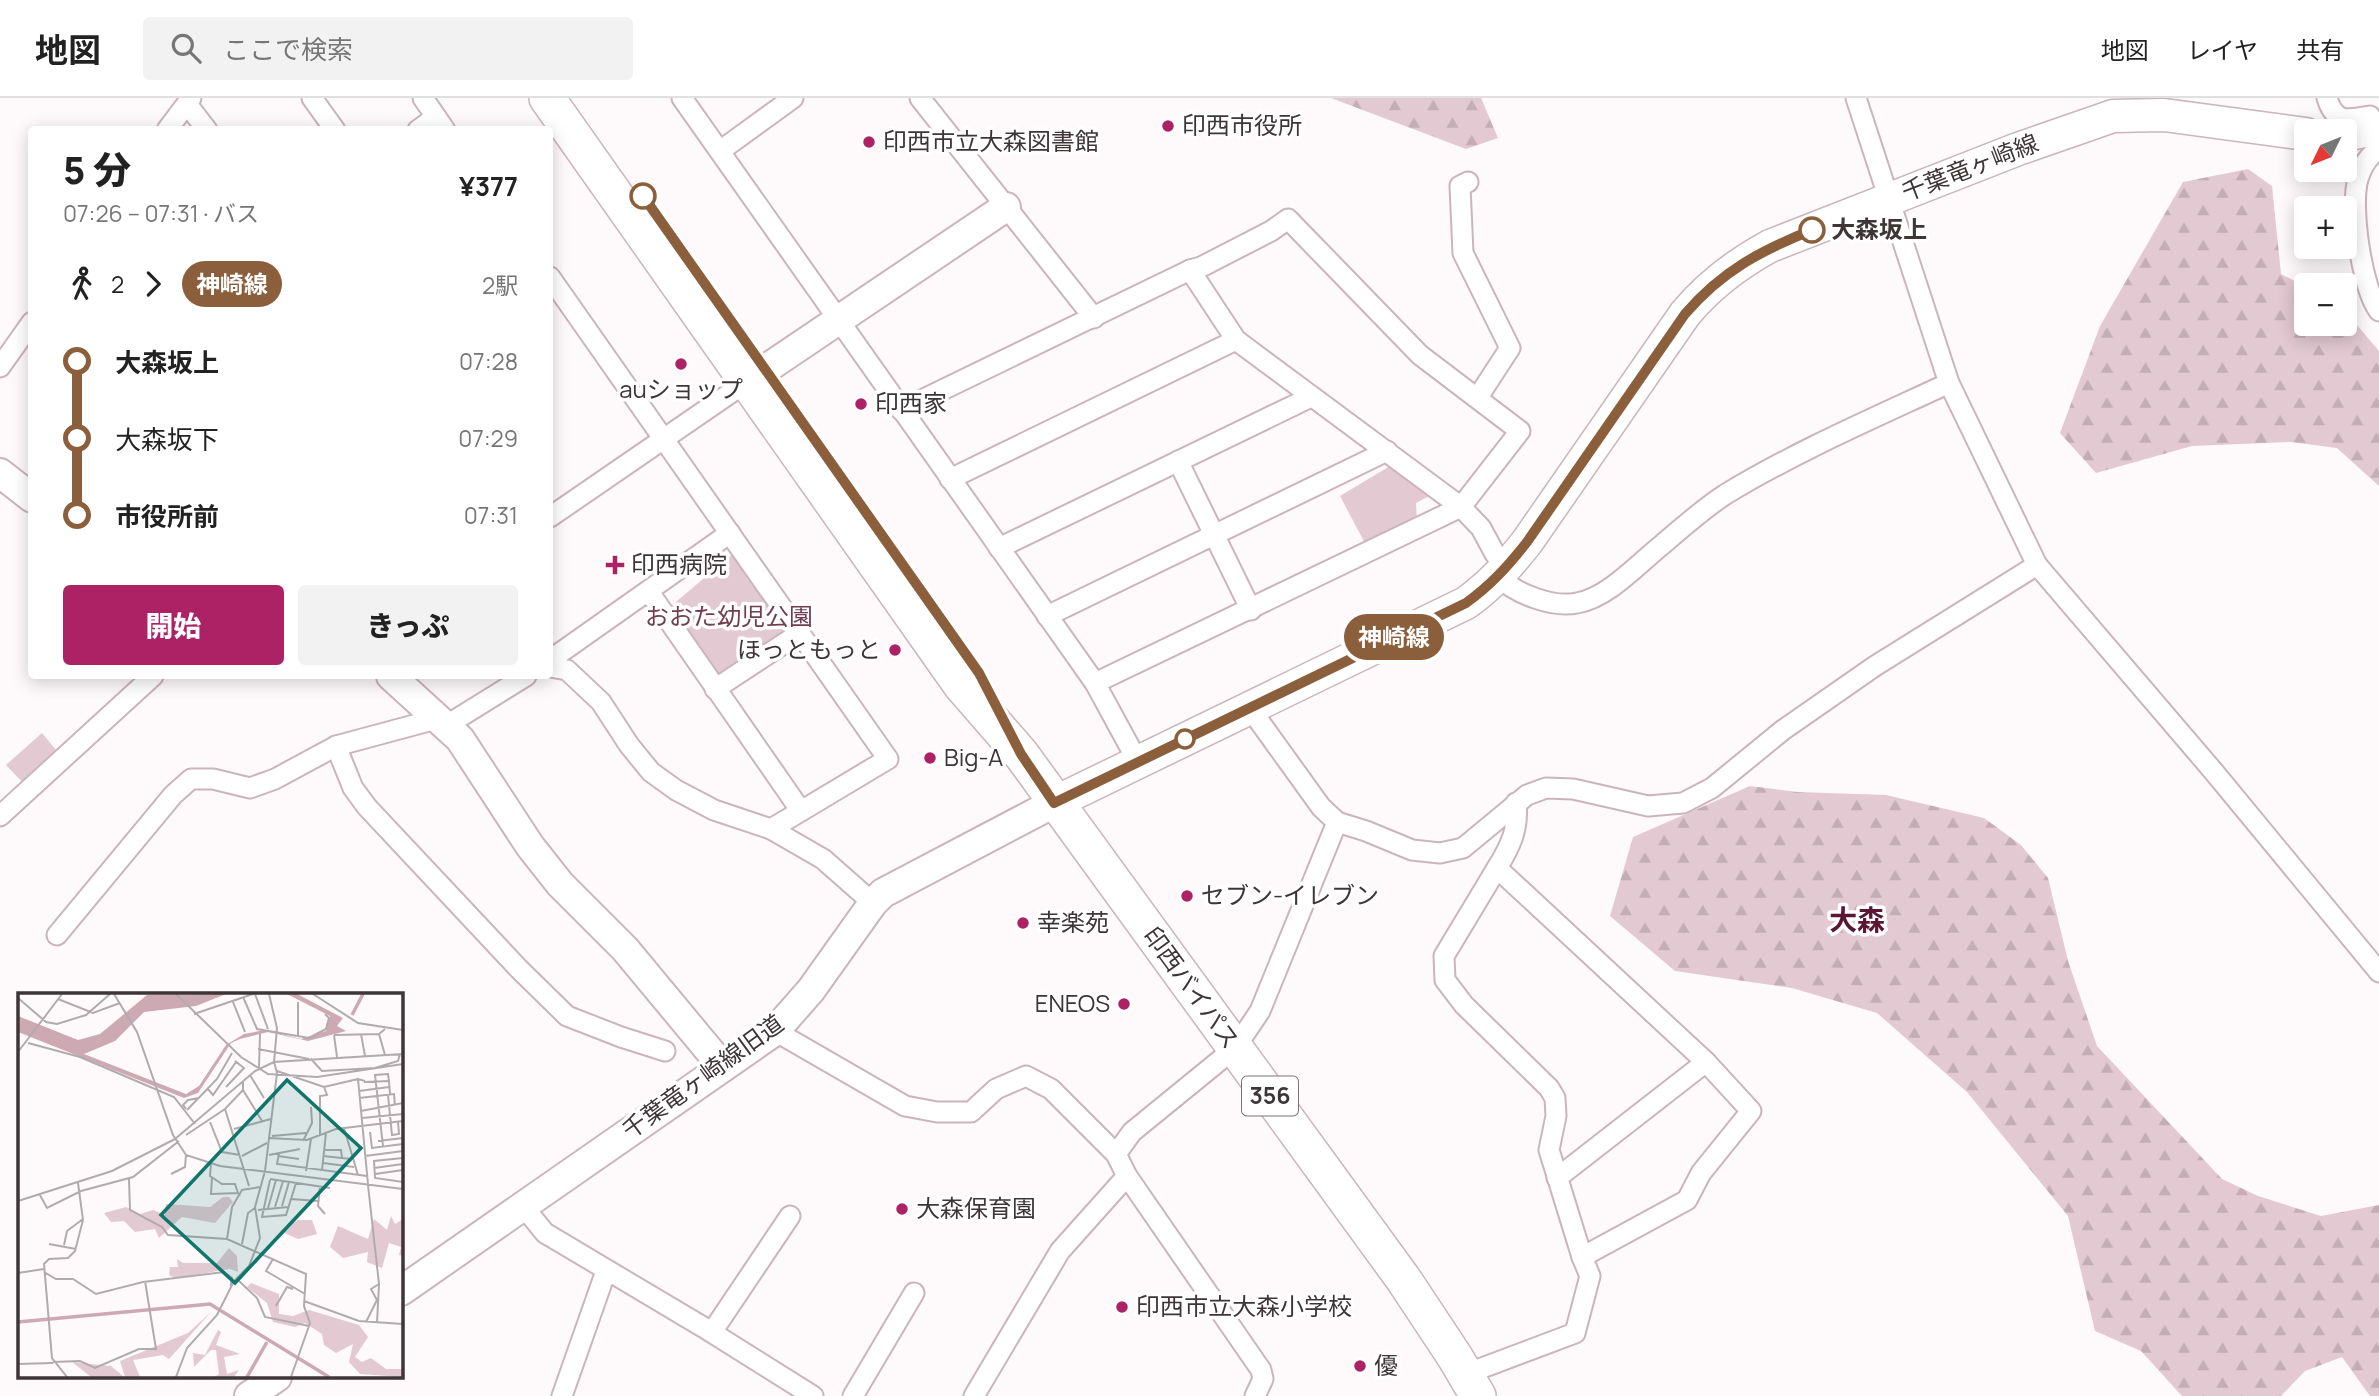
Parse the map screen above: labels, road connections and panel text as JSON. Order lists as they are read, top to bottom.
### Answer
{
  "streets": {
    "highway": ["印西バイパス", "356"],
    "main road": ["千葉竜ヶ崎線"],
    "street": ["千葉竜ヶ崎線旧道"]
  },
  "crossings": [
    ["千葉竜ヶ崎線", "印西バイパス"],
    ["千葉竜ヶ崎線", "千葉竜ヶ崎線旧道"],
    ["印西バイパス", "千葉竜ヶ崎線旧道"]
  ],
  "districts": ["大森"],
  "parks": ["おおた幼児公園"],
  "places": {
    "other": [
      "印西市役所",
      "印西市立大森図書館",
      "大森坂上",
      "auショップ",
      "印西家",
      "ほっともっと",
      "Big-A",
      "セブン-イレブン",
      "幸楽苑",
      "ENEOS",
      "大森保育園",
      "印西市立大森小学校",
      "優"
    ],
    "health": ["印西病院"]
  },
  "lines": ["bus line 神崎線"],
  "north": "bottom left",
  "page": {
    "header": "地図",
    "search": "ここで検索",
    "nav": ["地図", "レイヤ", "共有"],
    "on_map": "神崎線",
    "map_buttons": ["+", "−"],
    "heading": ["5 分", "07:26 – 07:31 · バス", "¥377"],
    "legs": ["2", "神崎線", "2駅"],
    "list": [
      {
        "name": "大森坂上",
        "value": "07:28"
      },
      {
        "name": "大森坂下",
        "value": "07:29"
      },
      {
        "name": "市役所前",
        "value": "07:31"
      }
    ],
    "buttons": ["開始", "きっぷ"]
  }
}
